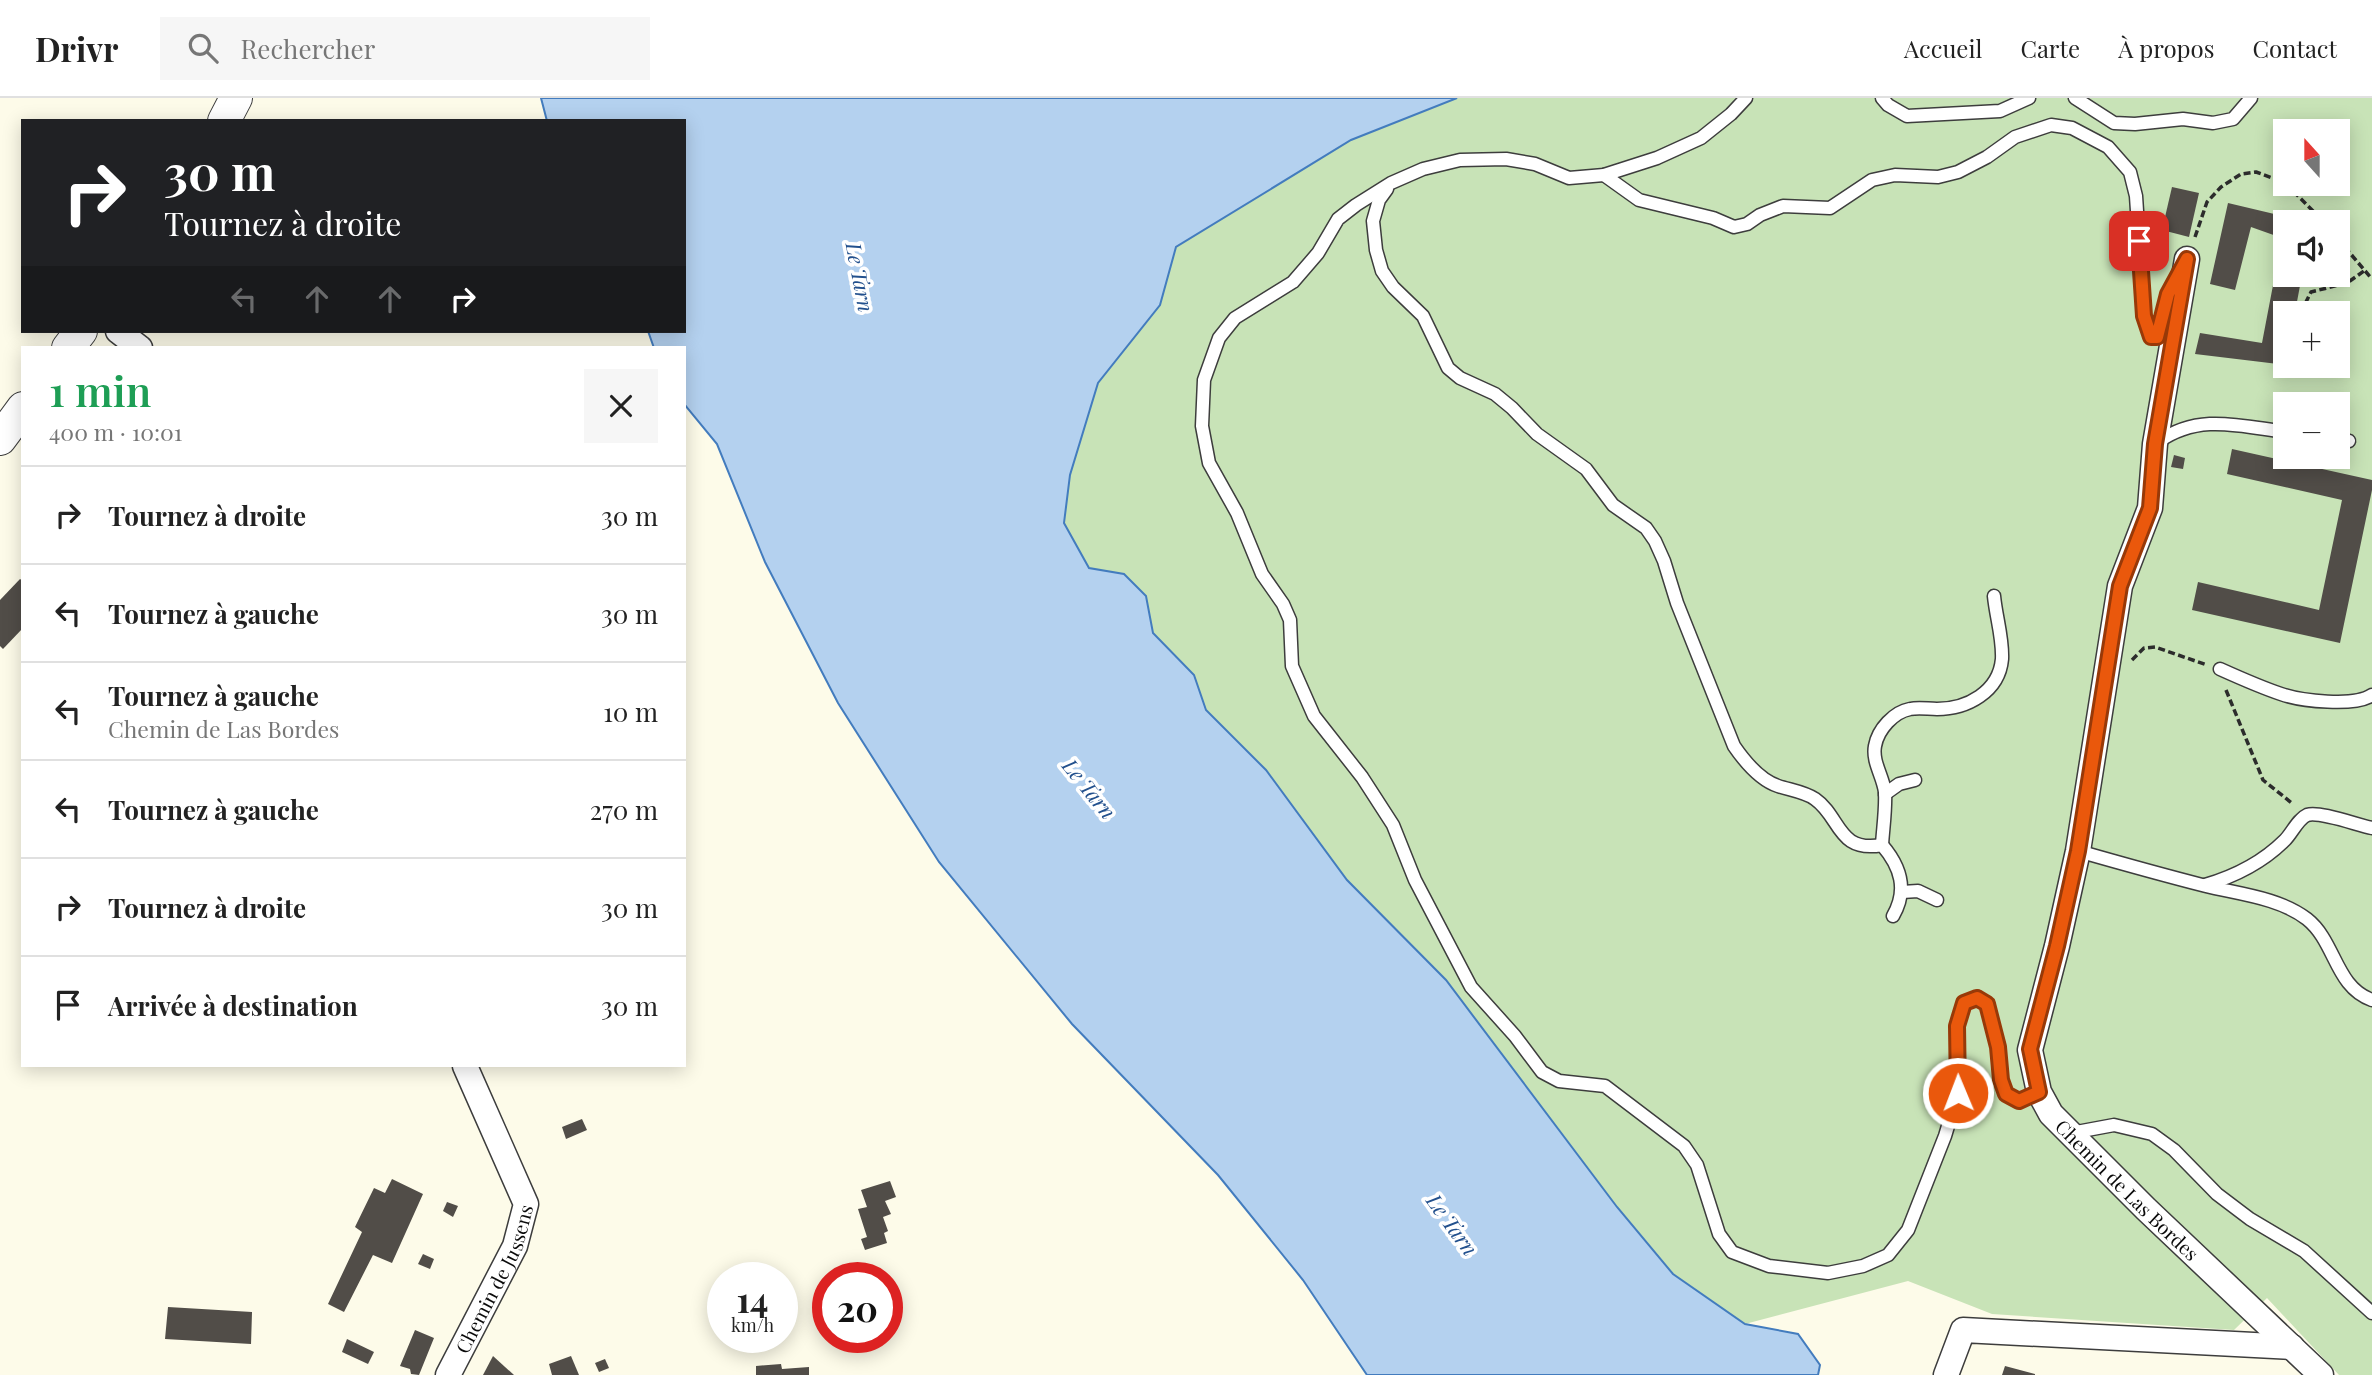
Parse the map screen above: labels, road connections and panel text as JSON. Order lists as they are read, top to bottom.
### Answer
{
  "streets": {
    "street": ["Chemin de Las Bordes", "Chemin de Jussens"]
  },
  "water": ["Le Tarn"],
  "north": "top",
  "page": {
    "header": "Drivr",
    "search": "Rechercher",
    "nav": [
      "Accueil",
      "Carte",
      "À propos",
      "Contact"
    ],
    "map_buttons": ["+", "−"],
    "turn": ["30 m", "Tournez à droite"],
    "heading": ["1 min", "400 m · 10:01"],
    "list": [
      {
        "name": "Tournez à droite",
        "value": "30 m"
      },
      {
        "name": "Tournez à gauche",
        "value": "30 m"
      },
      {
        "name": "Tournez à gauche",
        "note": "Chemin de Las Bordes",
        "value": "10 m"
      },
      {
        "name": "Tournez à gauche",
        "value": "270 m"
      },
      {
        "name": "Tournez à droite",
        "value": "30 m"
      },
      {
        "name": "Arrivée à destination",
        "value": "30 m"
      }
    ],
    "speed": "14 km/h",
    "limit": "20"
  }
}
